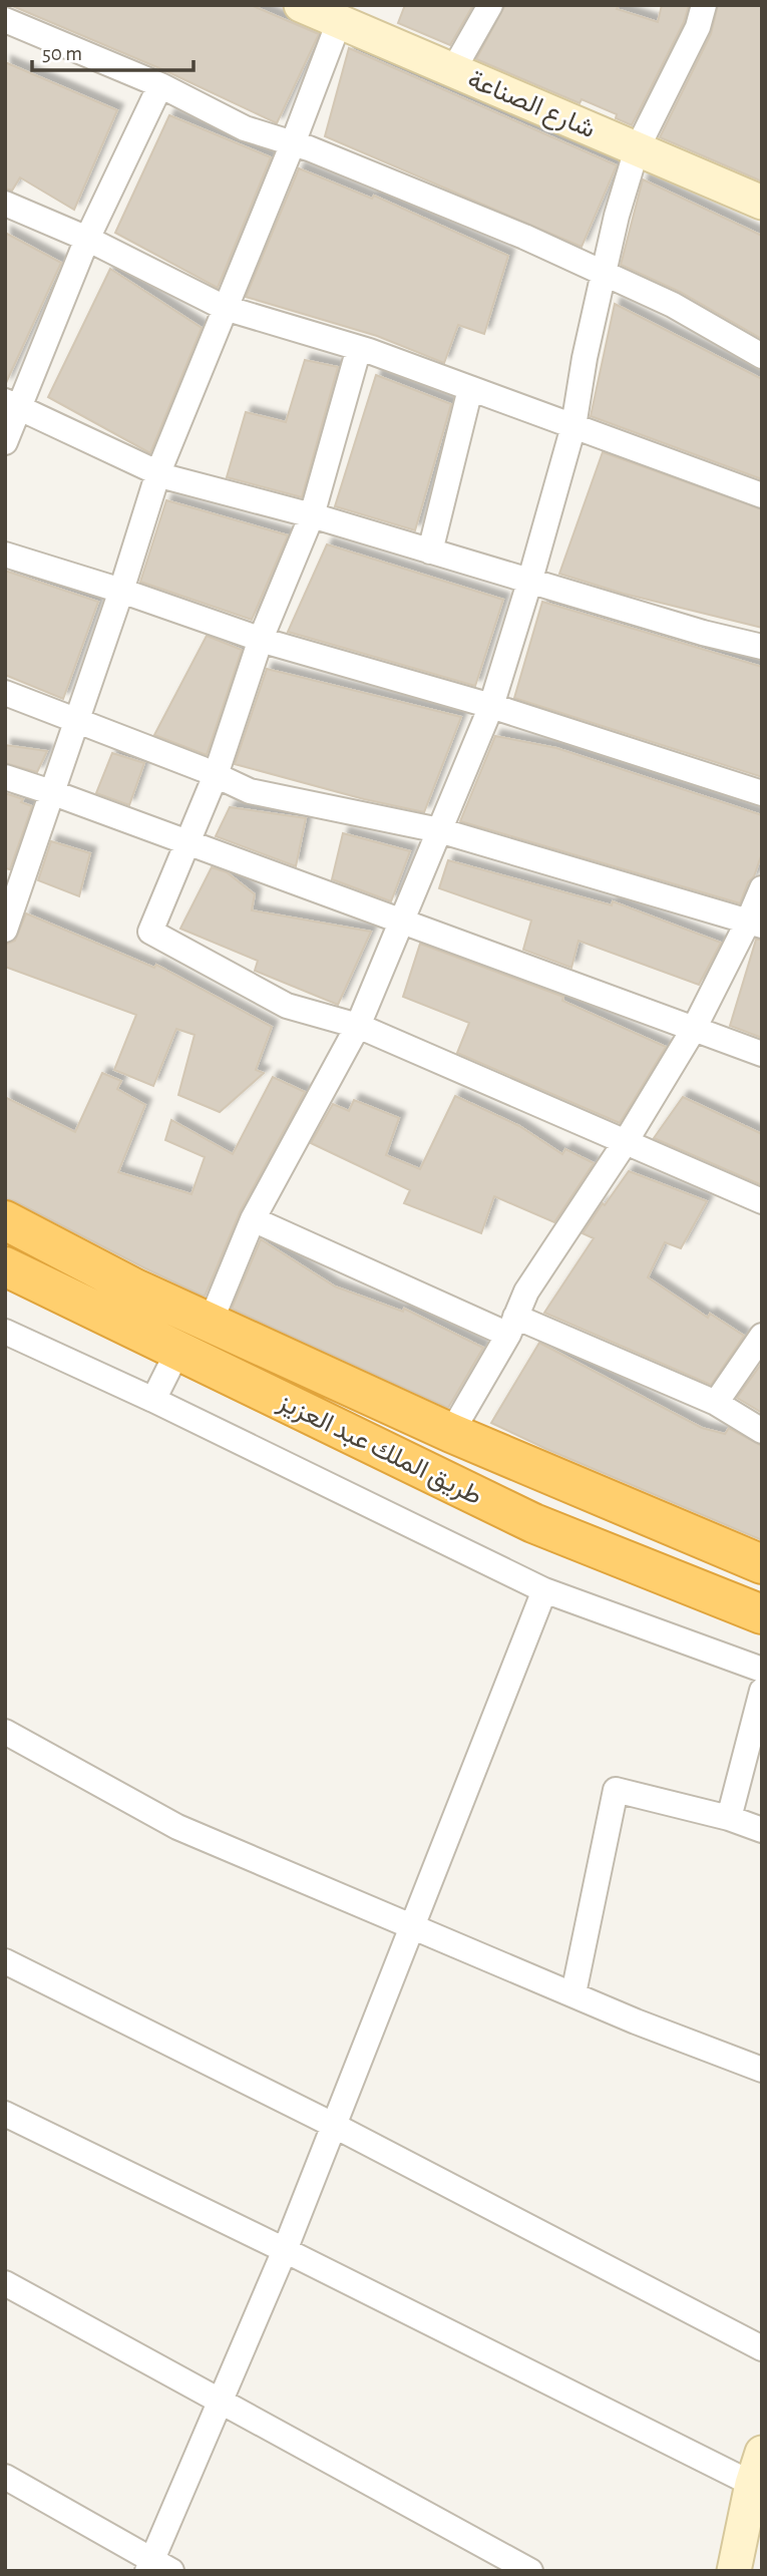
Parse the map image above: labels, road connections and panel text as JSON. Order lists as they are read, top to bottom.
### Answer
{
  "streets": {
    "highway": ["طريق الملك عبد العزيز"],
    "street": ["شارع الصناعة"]
  },
  "scale_bar": "50 m"
}
